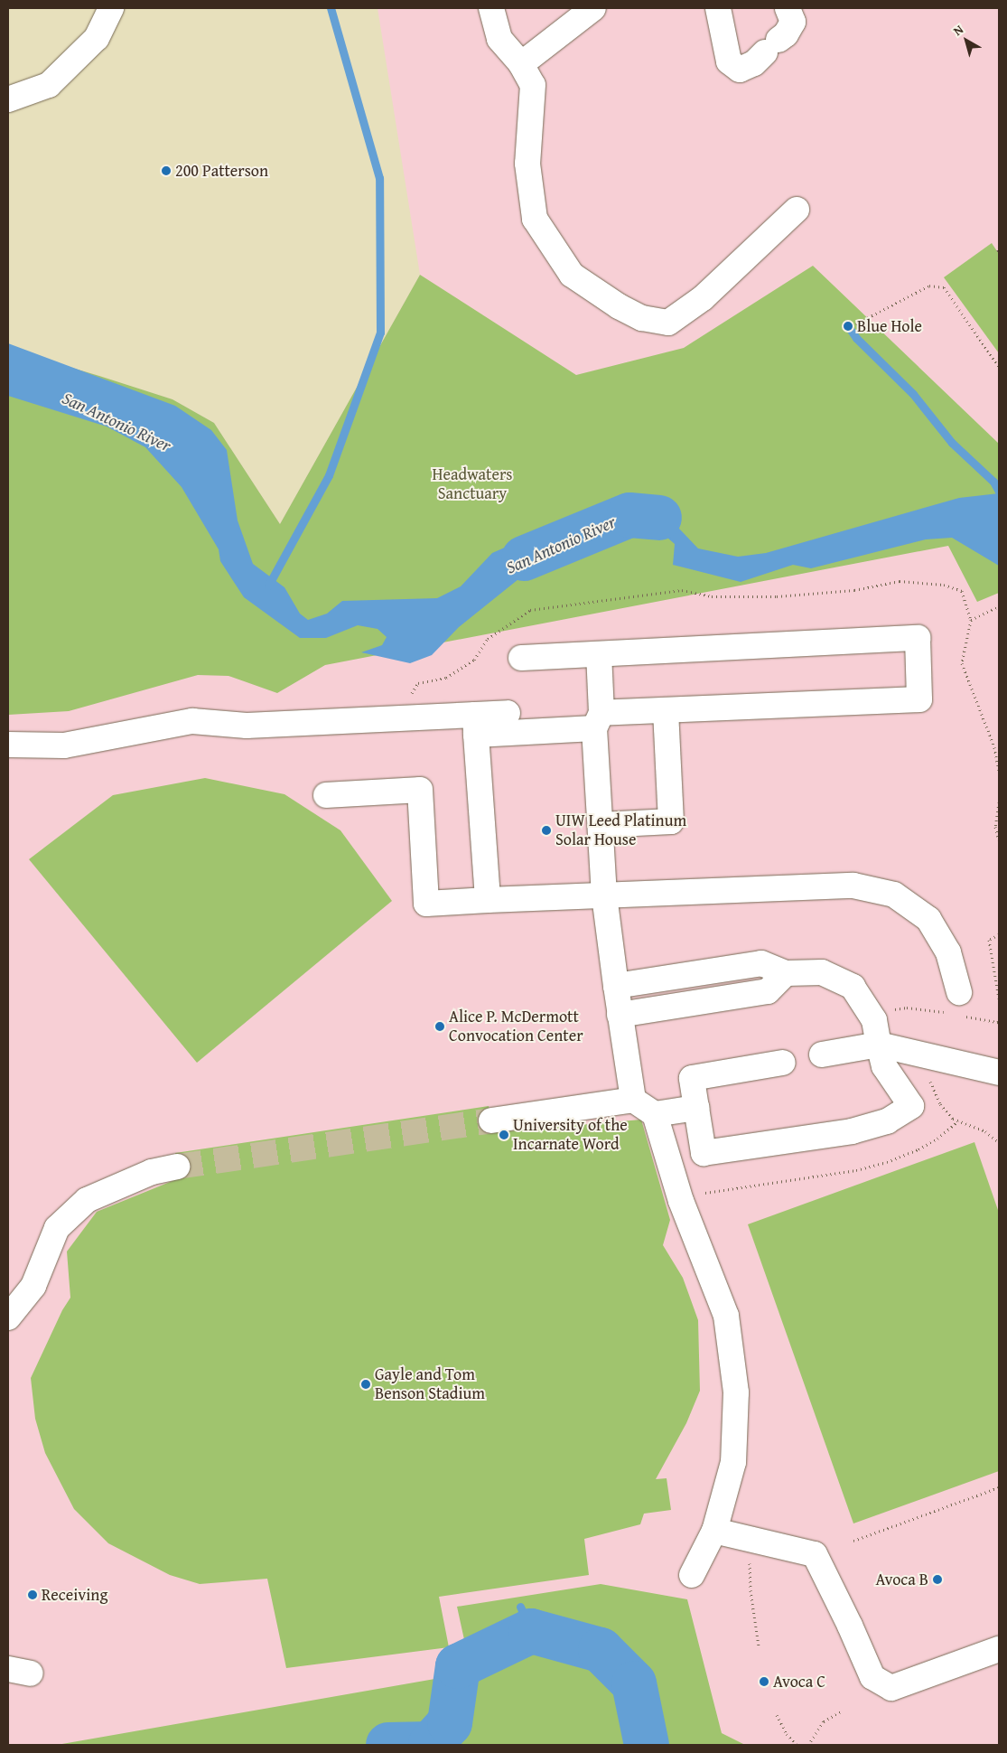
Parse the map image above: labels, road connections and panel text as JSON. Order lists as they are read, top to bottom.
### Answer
{
  "water": ["San Antonio River"],
  "parks": ["Headwaters Sanctuary"],
  "places": [
    "200 Patterson",
    "Blue Hole",
    "UIW Leed Platinum Solar House",
    "Alice P. McDermott Convocation Center",
    "University of the Incarnate Word",
    "Gayle and Tom Benson Stadium",
    "Avoca B",
    "Receiving",
    "Avoca C"
  ],
  "north": "top left"
}
